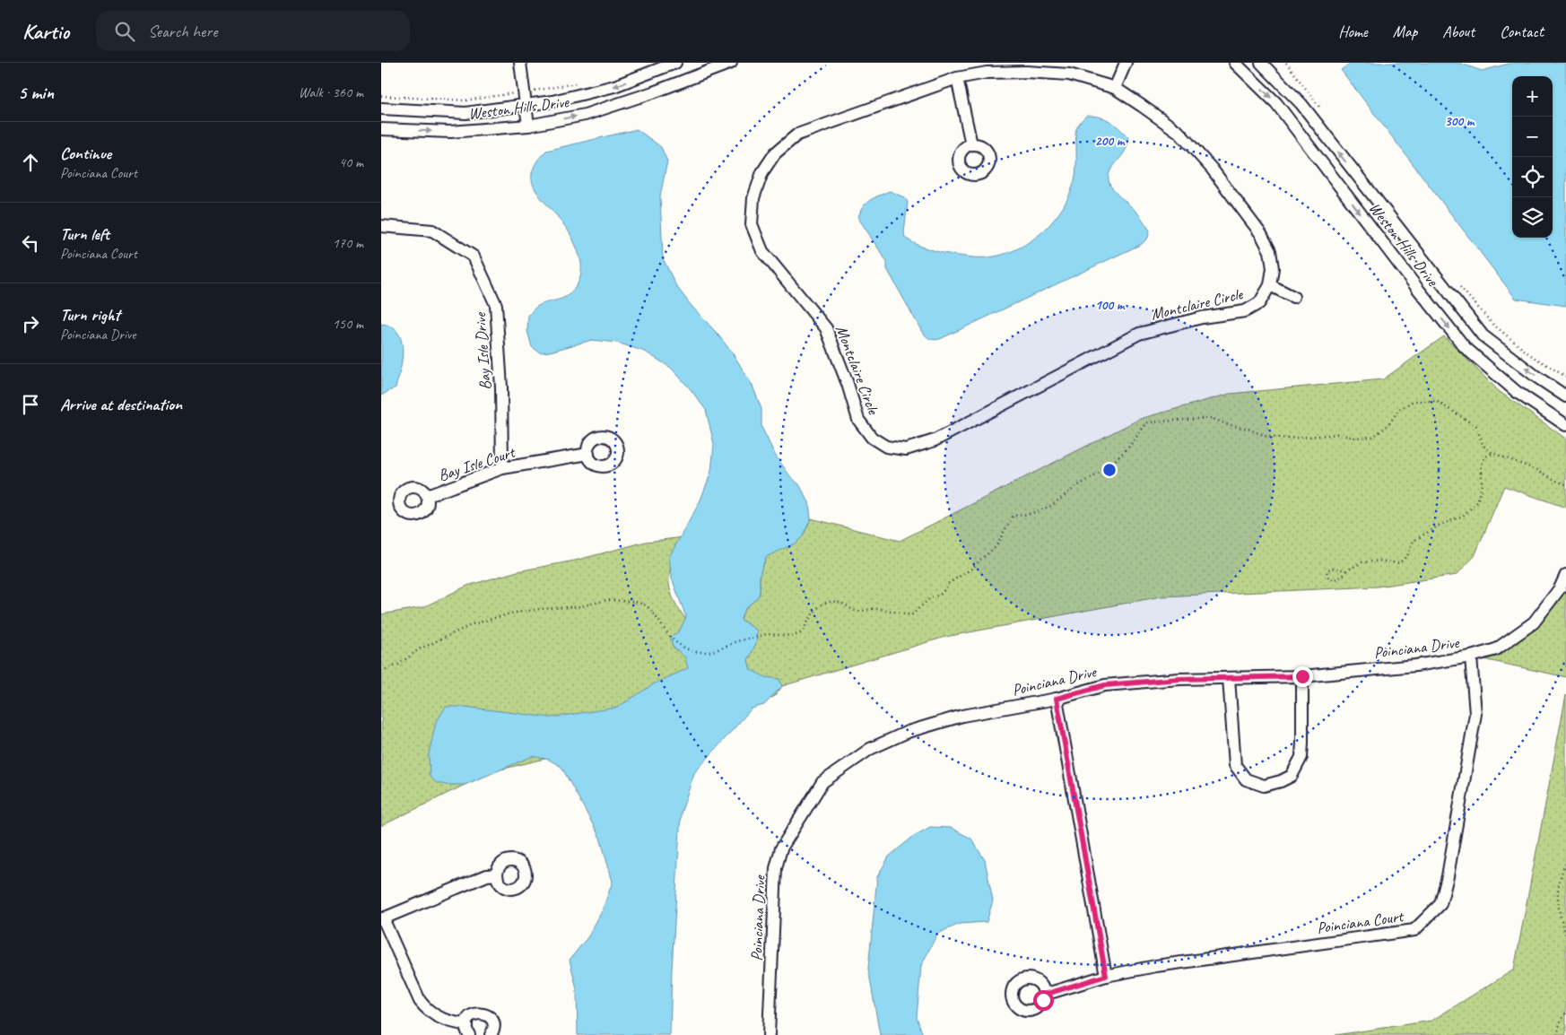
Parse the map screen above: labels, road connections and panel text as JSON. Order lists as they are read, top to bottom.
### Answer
{
  "streets": {
    "street": [
      "Weston Hills Drive",
      "Montclaire Circle",
      "Bay Isle Drive",
      "Bay Isle Court",
      "Poinciana Drive",
      "Poinciana Court"
    ]
  },
  "crossings": [
    ["Bay Isle Drive", "Bay Isle Court"],
    ["Poinciana Drive", "Poinciana Court"]
  ],
  "page": {
    "header": "Kartio",
    "search": "Search here",
    "nav": [
      "Home",
      "Map",
      "About",
      "Contact"
    ],
    "heading": ["5 min", "Walk · 360 m"],
    "map_buttons": ["+", "−"],
    "list": [
      ["Continue", "Poinciana Court", "40 m"],
      ["Turn left", "Poinciana Court", "170 m"],
      ["Turn right", "Poinciana Drive", "150 m"],
      "Arrive at destination"
    ]
  },
  "rings": ["300 m", "200 m", "100 m"]
}
